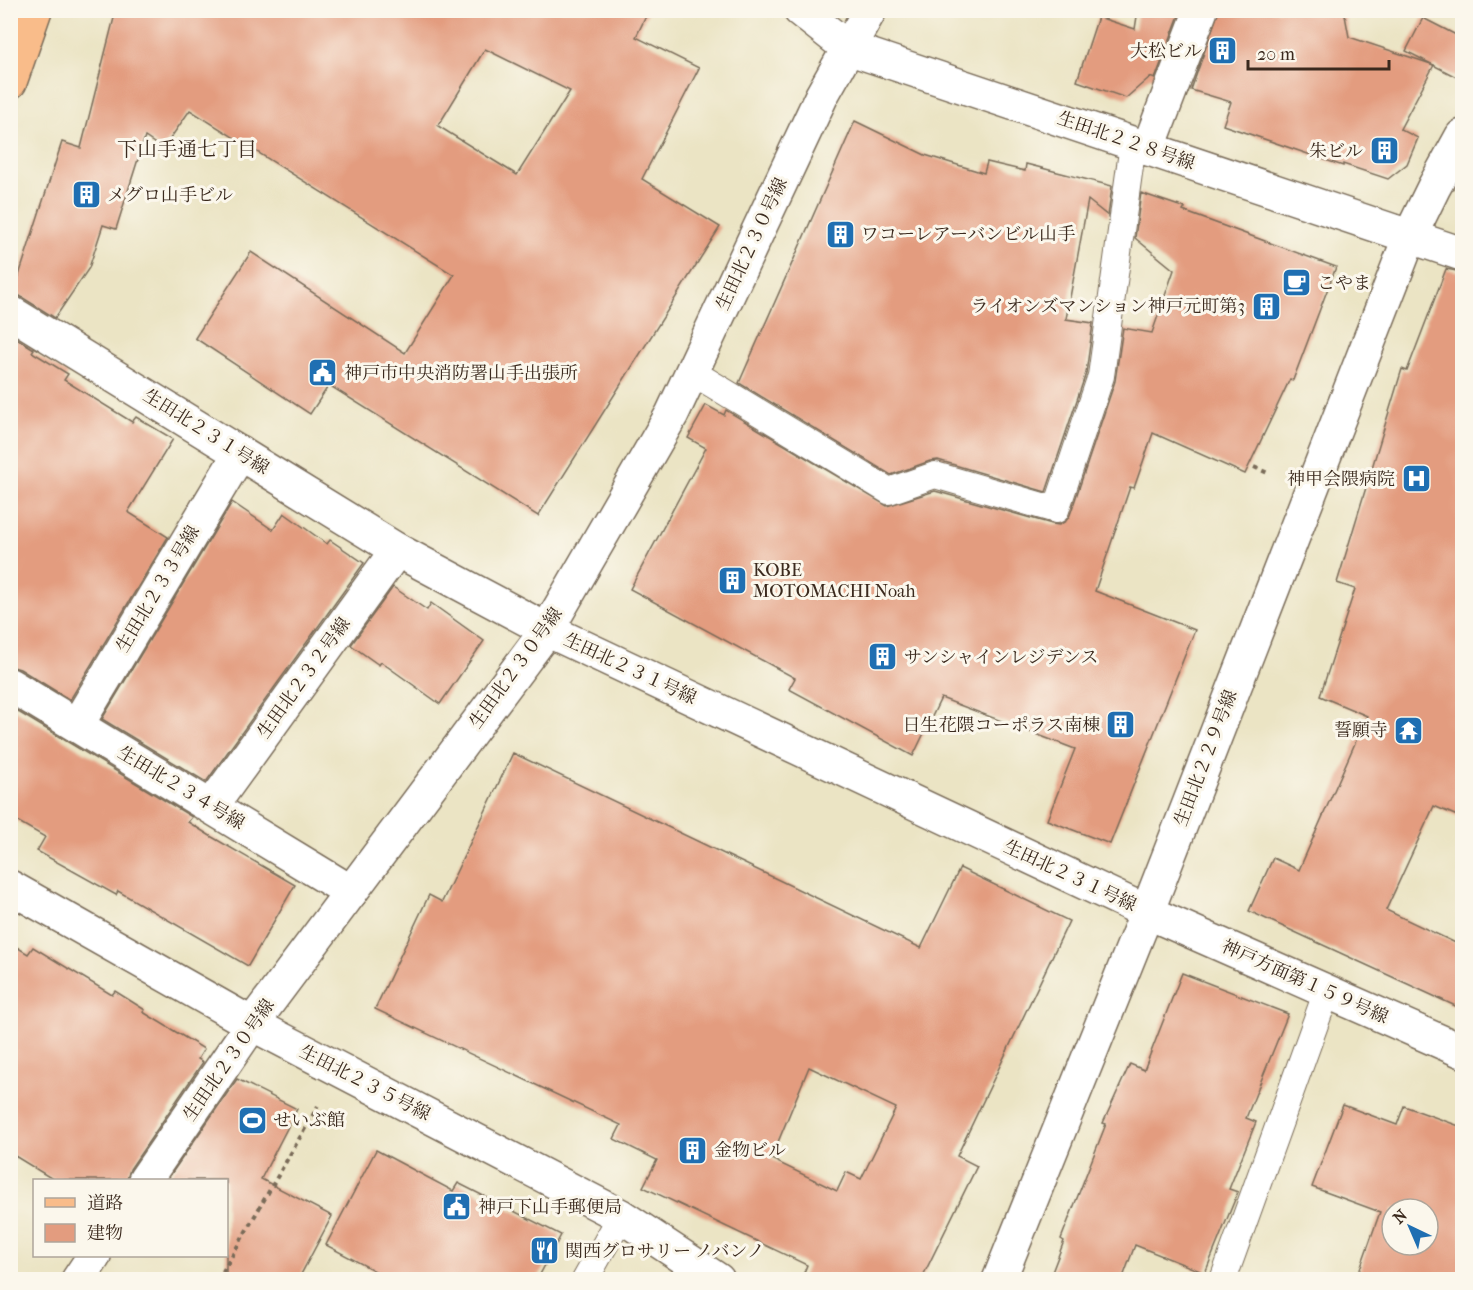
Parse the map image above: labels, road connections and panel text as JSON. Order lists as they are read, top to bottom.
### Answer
{
  "streets": {
    "street": [
      "生田北２２８号線",
      "生田北２３０号線",
      "生田北２３１号線",
      "生田北２３３号線",
      "生田北２３２号線",
      "生田北２２９号線",
      "生田北２３４号線",
      "神戸方面第１５９号線",
      "生田北２３５号線"
    ]
  },
  "crossings": [
    ["生田北２２８号線", "生田北２３０号線"],
    ["生田北２２８号線", "生田北２２９号線"],
    ["生田北２３０号線", "生田北２３１号線"],
    ["生田北２３０号線", "生田北２３４号線"],
    ["生田北２３０号線", "生田北２３５号線"],
    ["生田北２３１号線", "生田北２３３号線"],
    ["生田北２３１号線", "生田北２３２号線"],
    ["生田北２３１号線", "生田北２２９号線"],
    ["生田北２３１号線", "神戸方面第１５９号線"],
    ["生田北２３３号線", "生田北２３４号線"],
    ["生田北２３２号線", "生田北２３４号線"],
    ["生田北２２９号線", "神戸方面第１５９号線"]
  ],
  "districts": ["下山手通七丁目"],
  "places": {
    "building": [
      "大松ビル",
      "朱ビル",
      "メグロ山手ビル",
      "ワコーレアーバンビル山手",
      "ライオンズマンション神戸元町第3",
      "KOBE MOTOMACHI Noah",
      "サンシャインレジデンス",
      "日生花隈コーポラス南棟",
      "金物ビル"
    ],
    "cafe": ["こやま"],
    "public building": ["神戸市中央消防署山手出張所", "神戸下山手郵便局"],
    "hospital": ["神甲会隈病院"],
    "temple": ["誓願寺"],
    "sports": ["せいぶ館"],
    "restaurant": ["関西グロサリー ノバンノ"]
  },
  "legend": ["道路", "建物"],
  "scale_bar": "20 m",
  "north": "top left"
}
